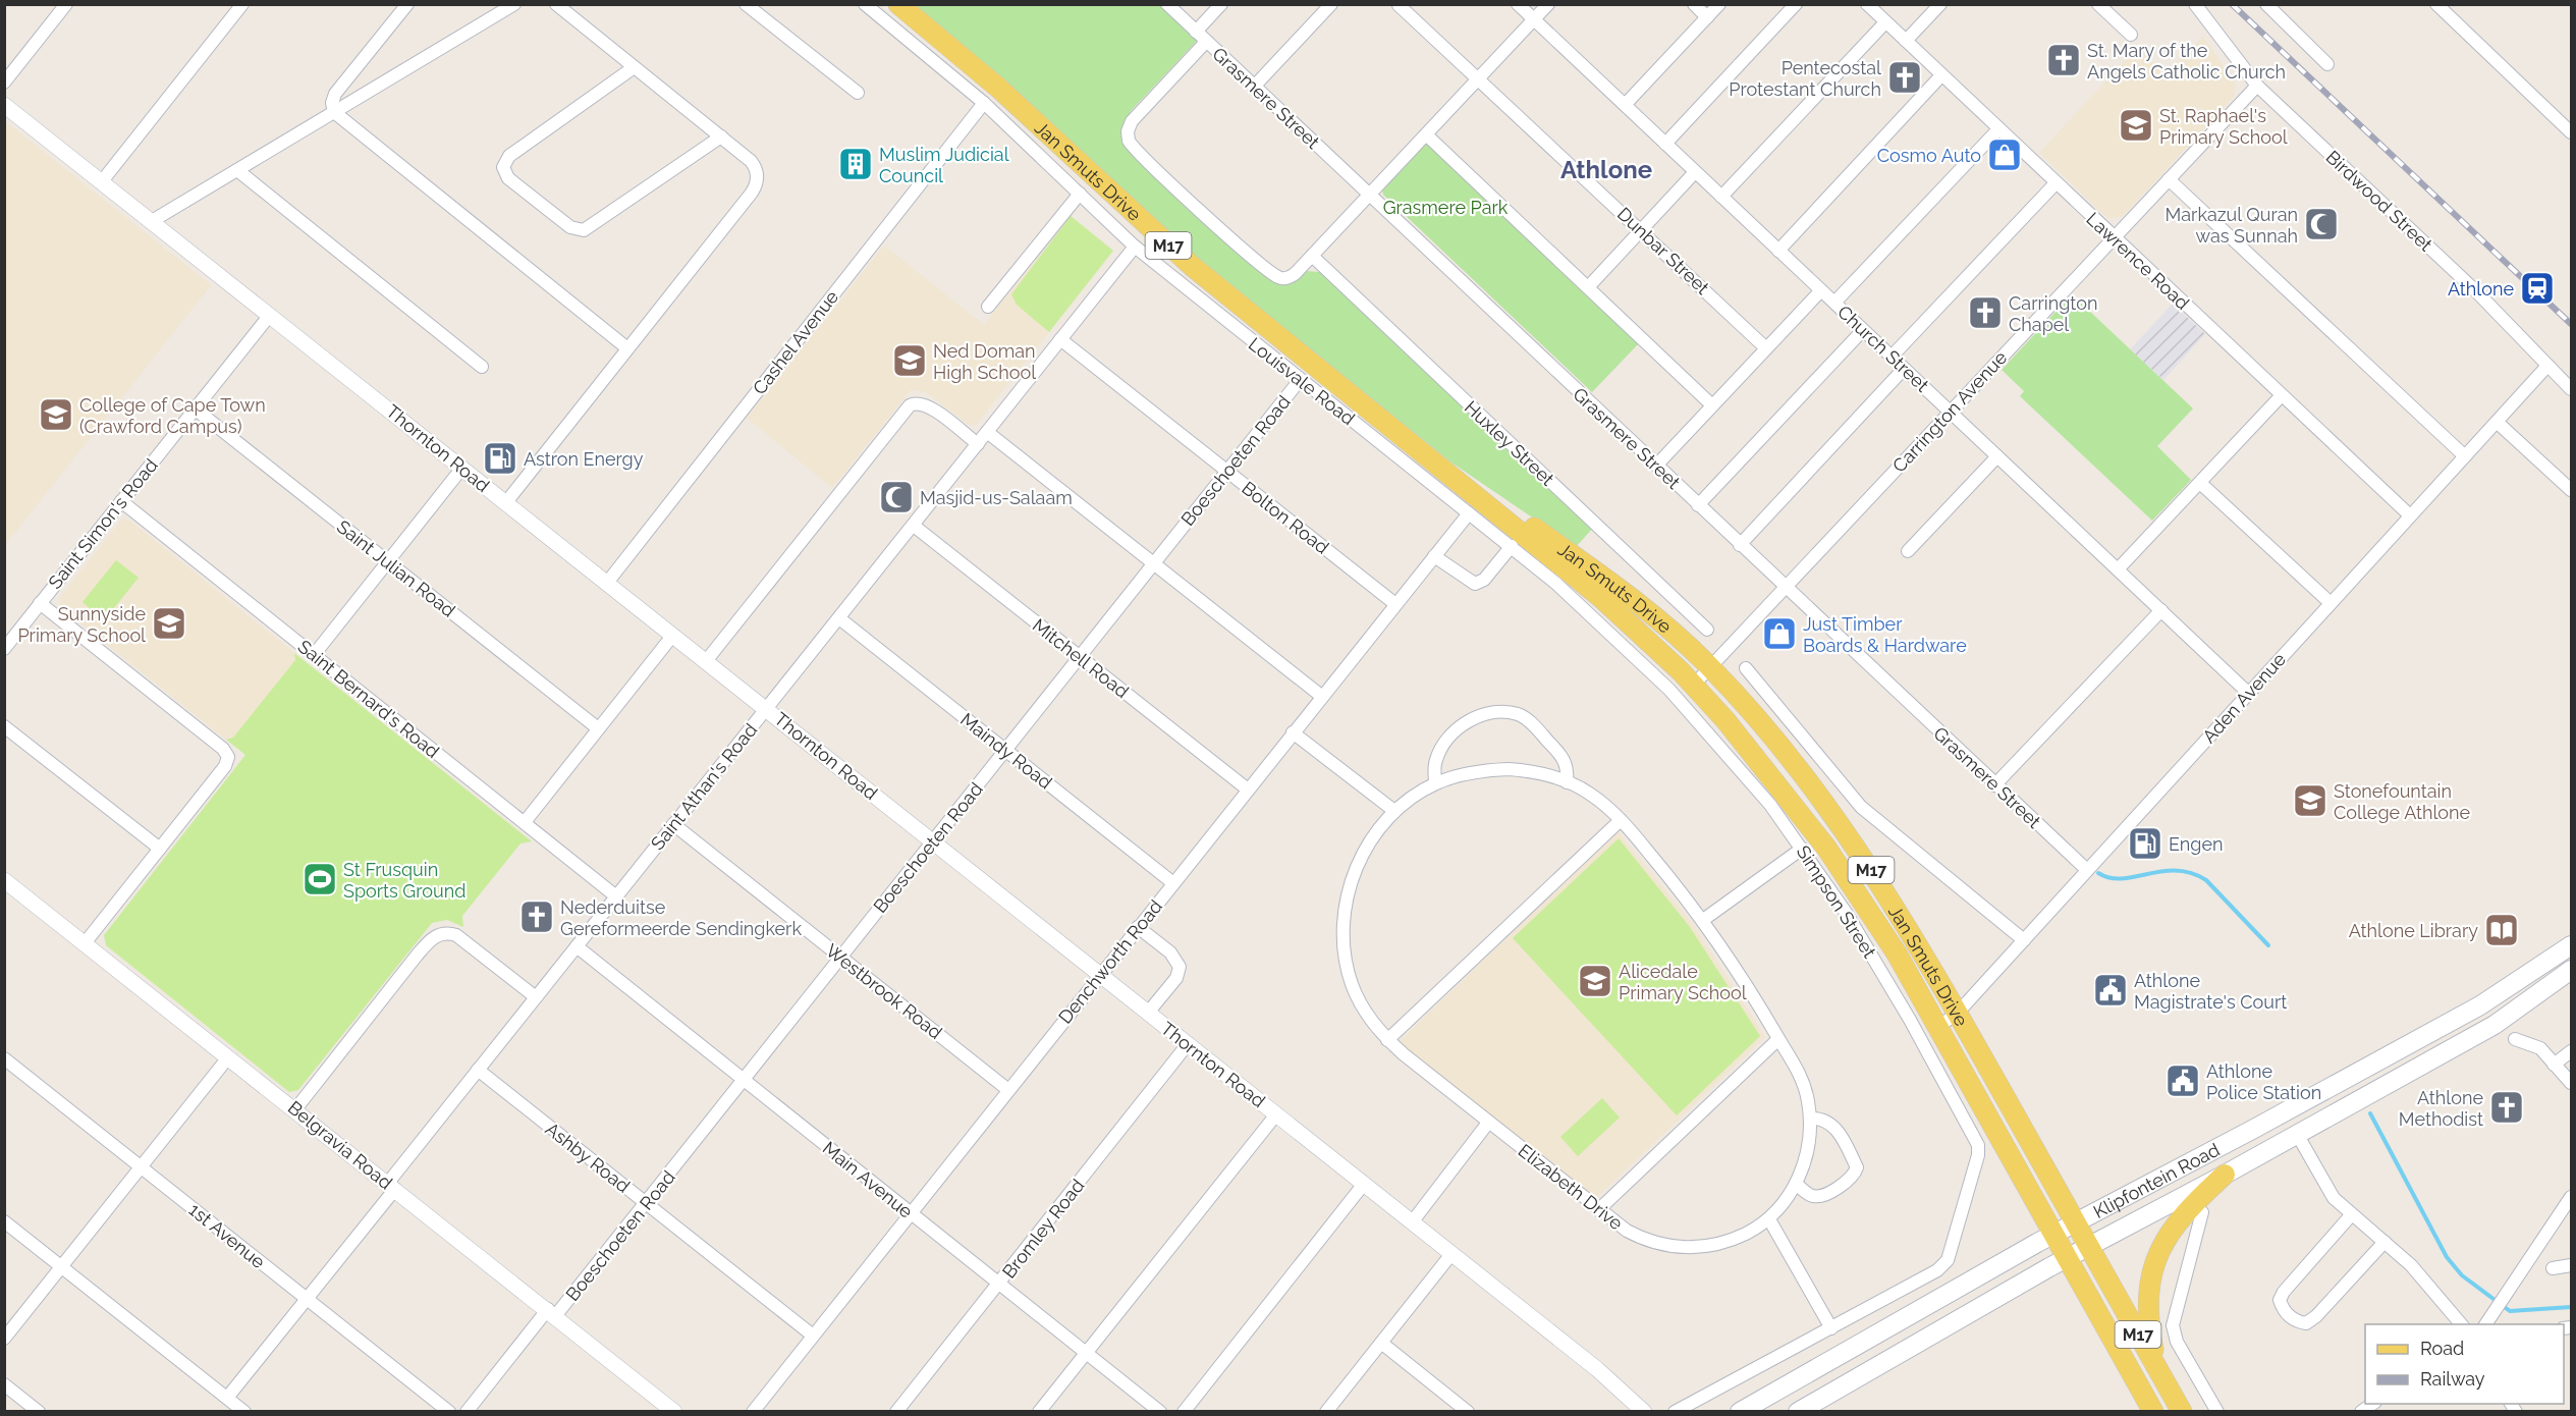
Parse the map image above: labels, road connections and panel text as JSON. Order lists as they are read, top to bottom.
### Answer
{
  "streets": {
    "main road": ["Jan Smuts Drive", "M17", "Klipfontein Road"],
    "street": [
      "Grasmere Street",
      "Birdwood Street",
      "Dunbar Street",
      "Lawrence Road",
      "Cashel Avenue",
      "Church Street",
      "Louisvale Road",
      "Carrington Avenue",
      "Huxley Street",
      "Thornton Road",
      "Boeschoeten Road",
      "Bolton Road",
      "Saint Simon's Road",
      "Saint Julian Road",
      "Mitchell Road",
      "Aden Avenue",
      "Saint Bernard's Road",
      "Maindy Road",
      "Saint Athan's Road",
      "Simpson Street",
      "Denchworth Road",
      "Westbrook Road",
      "Belgravia Road",
      "Ashby Road",
      "Main Avenue",
      "Elizabeth Drive",
      "Bromley Road",
      "1st Avenue"
    ]
  },
  "crossings": [
    ["Grasmere Street", "Carrington Avenue"],
    ["Grasmere Street", "Aden Avenue"],
    ["Jan Smuts Drive", "Carrington Avenue"],
    ["Jan Smuts Drive", "Aden Avenue"],
    ["Jan Smuts Drive", "Klipfontein Road"],
    ["Birdwood Street", "Carrington Avenue"],
    ["Birdwood Street", "Aden Avenue"],
    ["Lawrence Road", "Carrington Avenue"],
    ["Lawrence Road", "Aden Avenue"],
    ["Cashel Avenue", "Louisvale Road"],
    ["Cashel Avenue", "Thornton Road"],
    ["Church Street", "Carrington Avenue"],
    ["Church Street", "Aden Avenue"],
    ["Louisvale Road", "Boeschoeten Road"],
    ["Louisvale Road", "Saint Athan's Road"],
    ["Louisvale Road", "Simpson Street"],
    ["Louisvale Road", "Denchworth Road"],
    ["Thornton Road", "Boeschoeten Road"],
    ["Thornton Road", "Saint Simon's Road"],
    ["Thornton Road", "Saint Athan's Road"],
    ["Thornton Road", "Denchworth Road"],
    ["Thornton Road", "Bromley Road"],
    ["Boeschoeten Road", "Bolton Road"],
    ["Boeschoeten Road", "Mitchell Road"],
    ["Boeschoeten Road", "Maindy Road"],
    ["Boeschoeten Road", "Westbrook Road"],
    ["Boeschoeten Road", "Belgravia Road"],
    ["Boeschoeten Road", "Ashby Road"],
    ["Boeschoeten Road", "Main Avenue"],
    ["Bolton Road", "Saint Athan's Road"],
    ["Bolton Road", "Denchworth Road"],
    ["Saint Simon's Road", "Saint Julian Road"],
    ["Saint Simon's Road", "Saint Bernard's Road"],
    ["Mitchell Road", "Saint Athan's Road"],
    ["Mitchell Road", "Denchworth Road"],
    ["Saint Bernard's Road", "Saint Athan's Road"],
    ["Maindy Road", "Saint Athan's Road"],
    ["Maindy Road", "Denchworth Road"],
    ["Saint Athan's Road", "Westbrook Road"],
    ["Saint Athan's Road", "Belgravia Road"],
    ["Saint Athan's Road", "Ashby Road"],
    ["Saint Athan's Road", "Main Avenue"],
    ["Saint Athan's Road", "1st Avenue"],
    ["Simpson Street", "Denchworth Road"],
    ["Denchworth Road", "Westbrook Road"],
    ["Denchworth Road", "Ashby Road"],
    ["Denchworth Road", "Main Avenue"],
    ["Main Avenue", "Bromley Road"]
  ],
  "districts": ["Athlone"],
  "parks": ["Grasmere Park"],
  "places": {
    "church": [
      "St. Mary of the Angels Catholic Church",
      "Pentecostal Protestant Church",
      "Carrington Chapel",
      "Nederduitse Gereformeerde Sendingkerk",
      "Athlone Methodist"
    ],
    "school or university": [
      "St. Raphael's Primary School",
      "Ned Doman High School",
      "College of Cape Town (Crawford Campus)",
      "Sunnyside Primary School",
      "Stonefountain College Athlone",
      "Alicedale Primary School"
    ],
    "shop": ["Cosmo Auto", "Just Timber Boards & Hardware"],
    "building": ["Muslim Judicial Council"],
    "mosque": ["Markazul Quran was Sunnah", "Masjid-us-Salaam"],
    "station": ["Athlone"],
    "fuel station": ["Astron Energy", "Engen"],
    "sports": ["St Frusquin Sports Ground"],
    "library": ["Athlone Library"],
    "public building": ["Athlone Magistrate's Court", "Athlone Police Station"]
  },
  "legend": ["Road", "Railway"]
}
